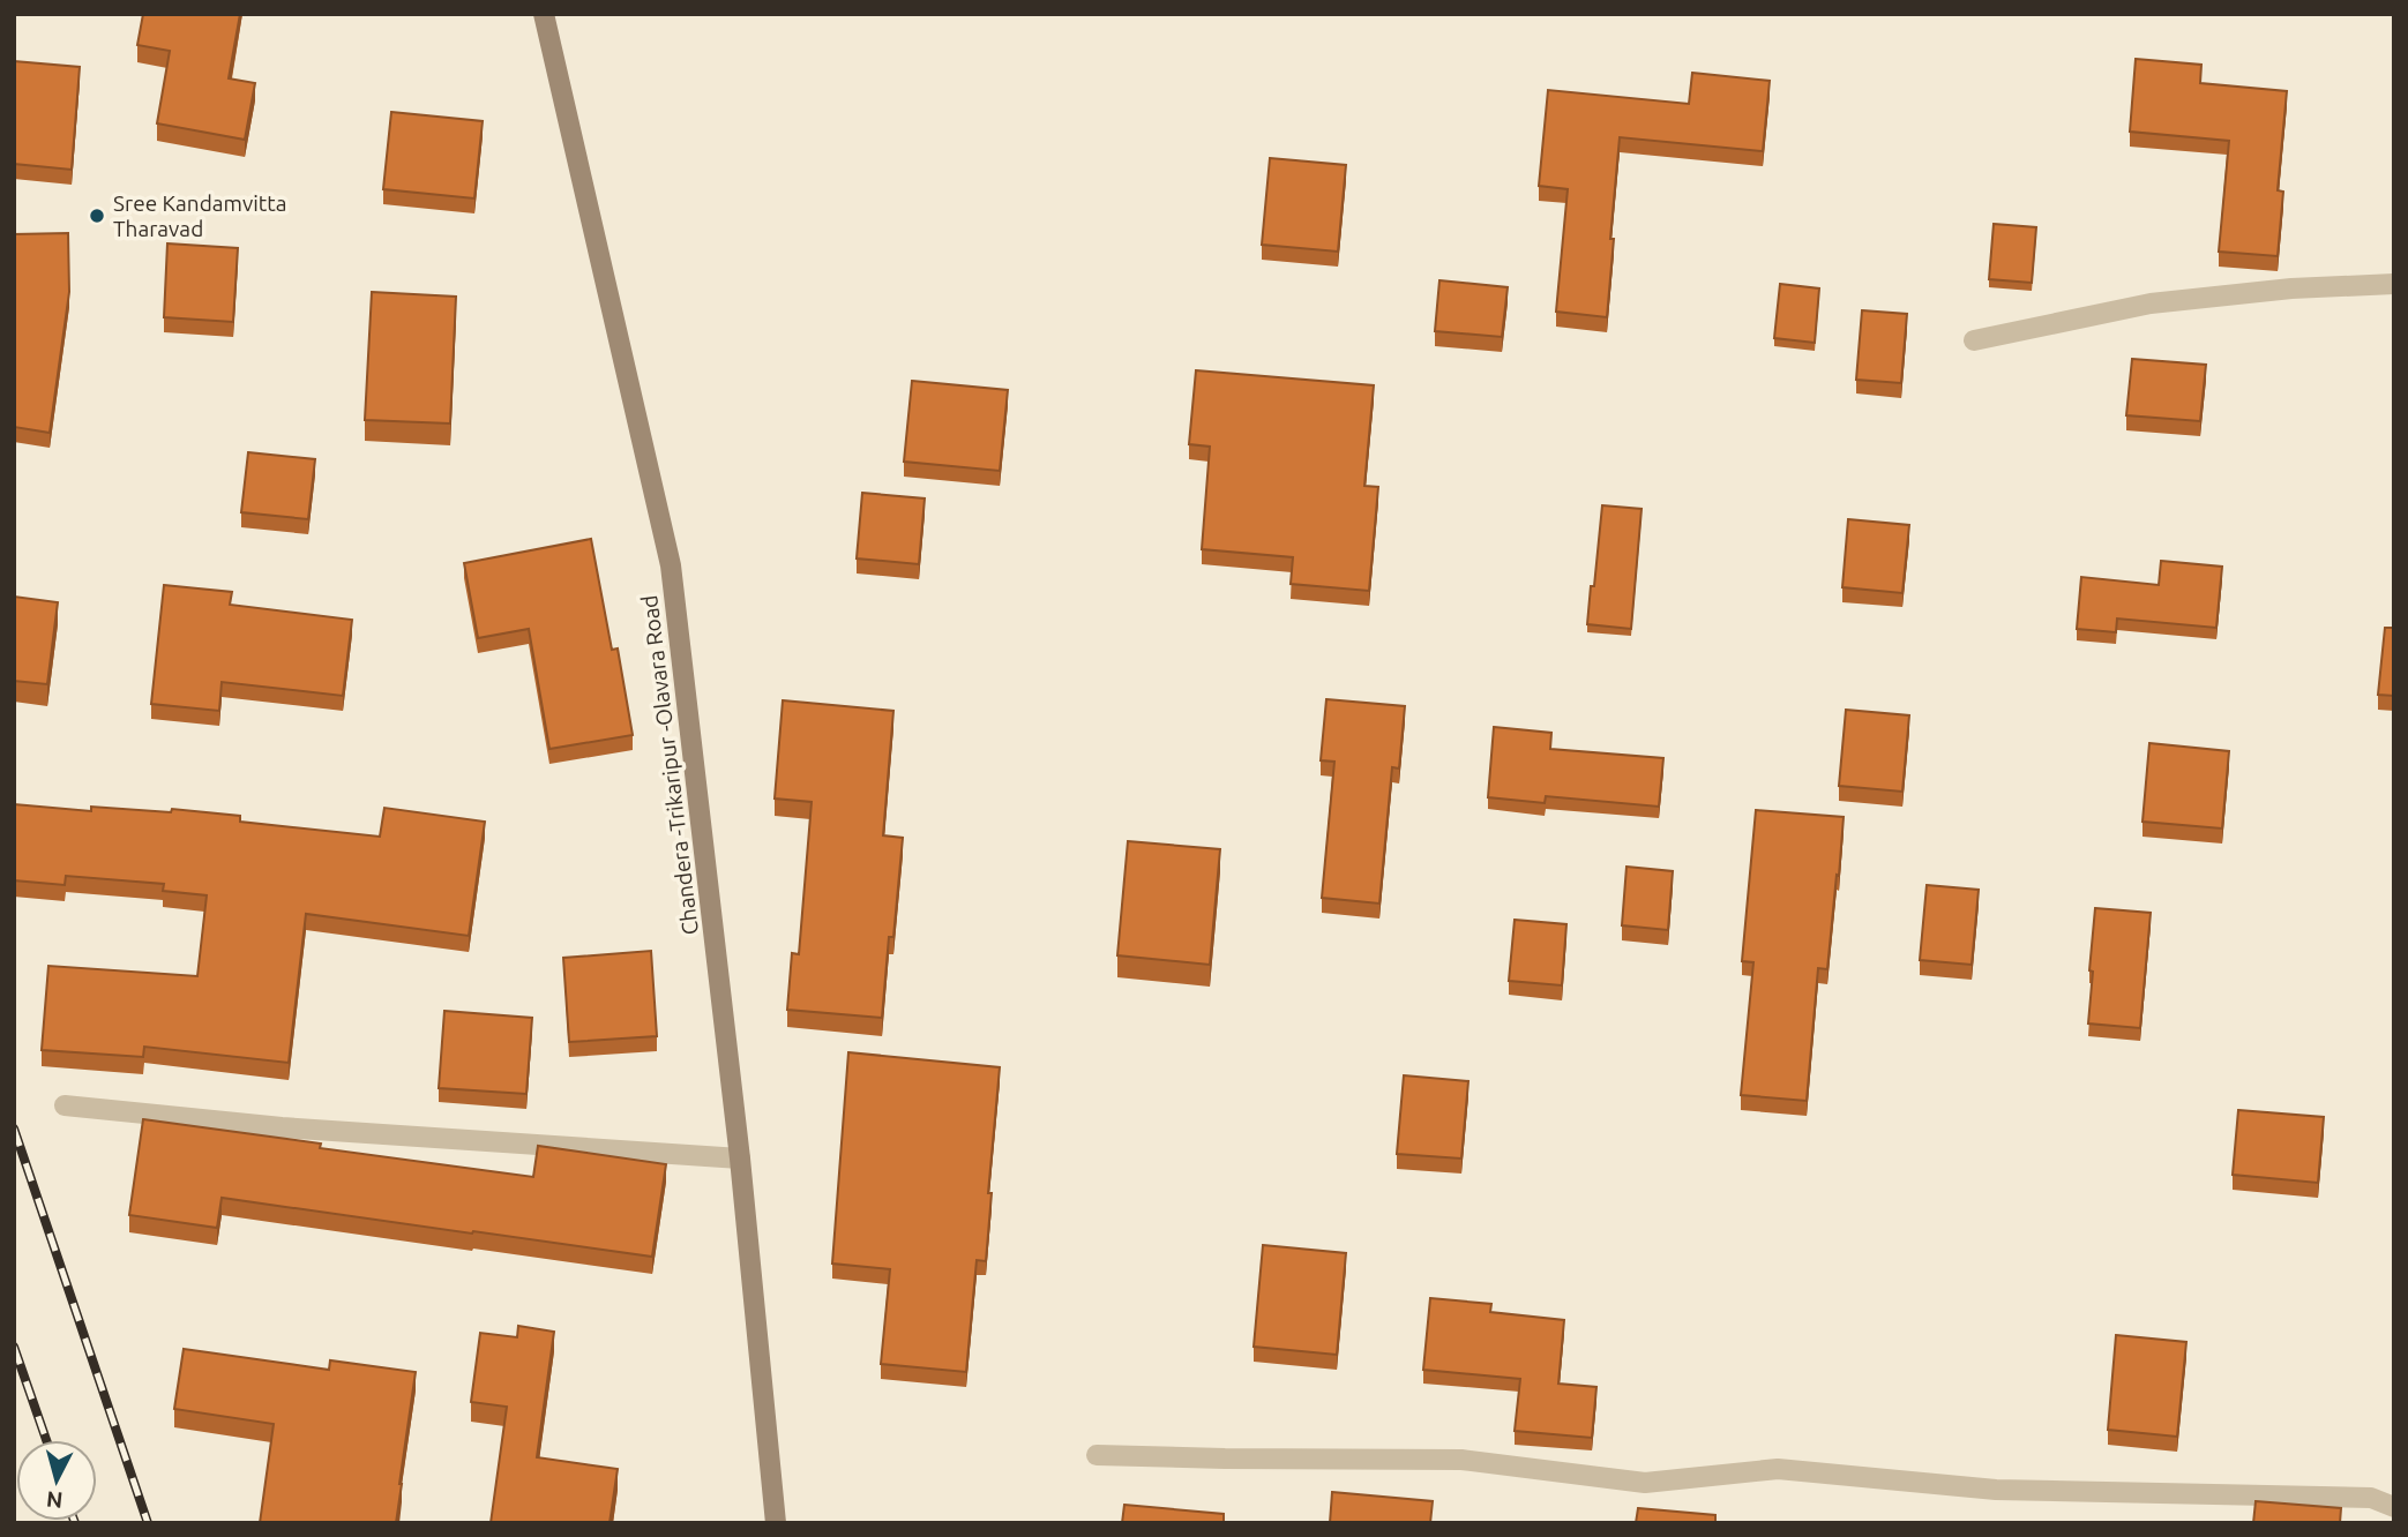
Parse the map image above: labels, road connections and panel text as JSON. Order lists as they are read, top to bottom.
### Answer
{
  "streets": {
    "main road": ["Chandera -Trikaripur -Olavara Road"]
  },
  "places": ["Sree Kandamvitta Tharavad"],
  "north": "bottom"
}
